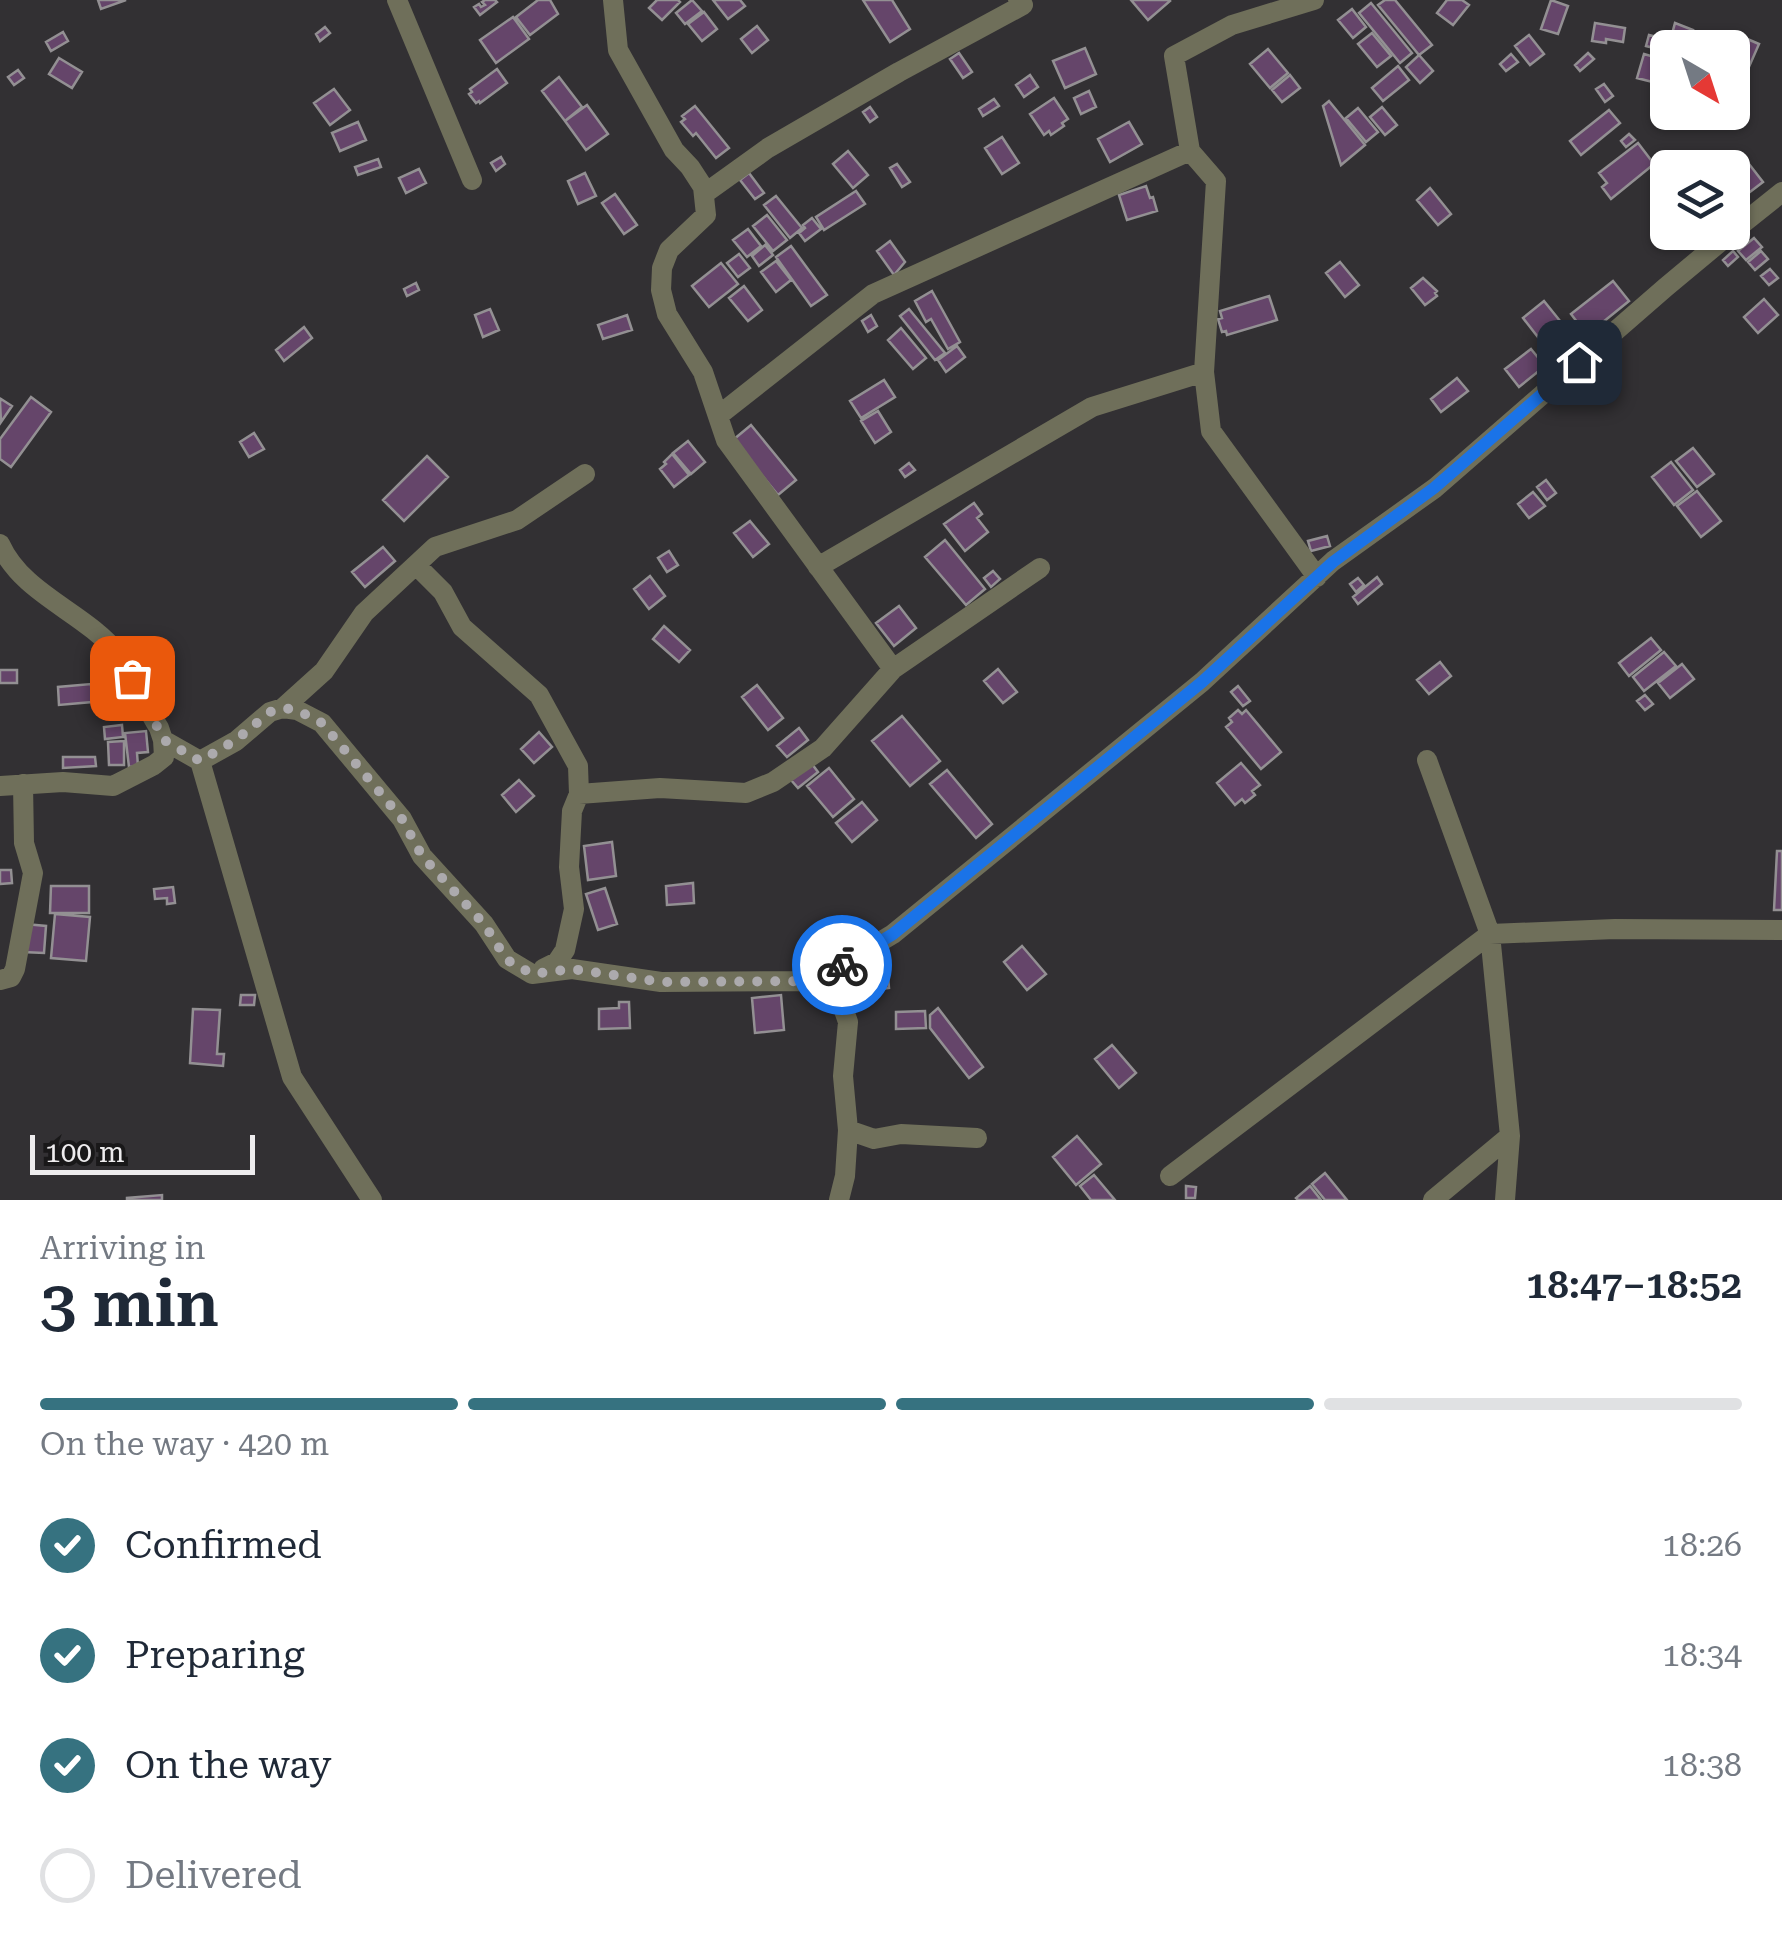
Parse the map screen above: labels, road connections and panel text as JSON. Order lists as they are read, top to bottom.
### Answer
{
  "scale_bar": "100 m",
  "north": "bottom right",
  "page": {
    "scale": "100 m",
    "heading": ["3 min", "Arriving in", "18:47–18:52"],
    "bar": "On the way · 420 m",
    "list": [
      ["Confirmed", "18:26"],
      ["Preparing", "18:34"],
      ["On the way", "18:38"],
      "Delivered"
    ]
  }
}
